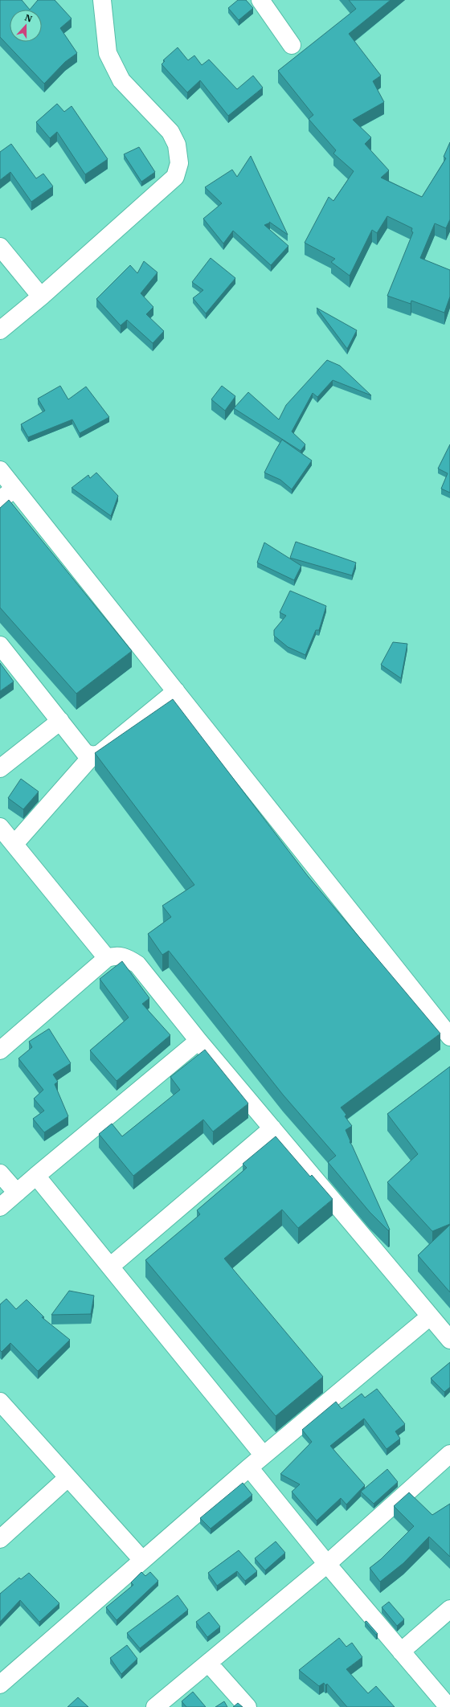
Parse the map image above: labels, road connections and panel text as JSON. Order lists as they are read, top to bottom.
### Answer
{
  "north": "top"
}
